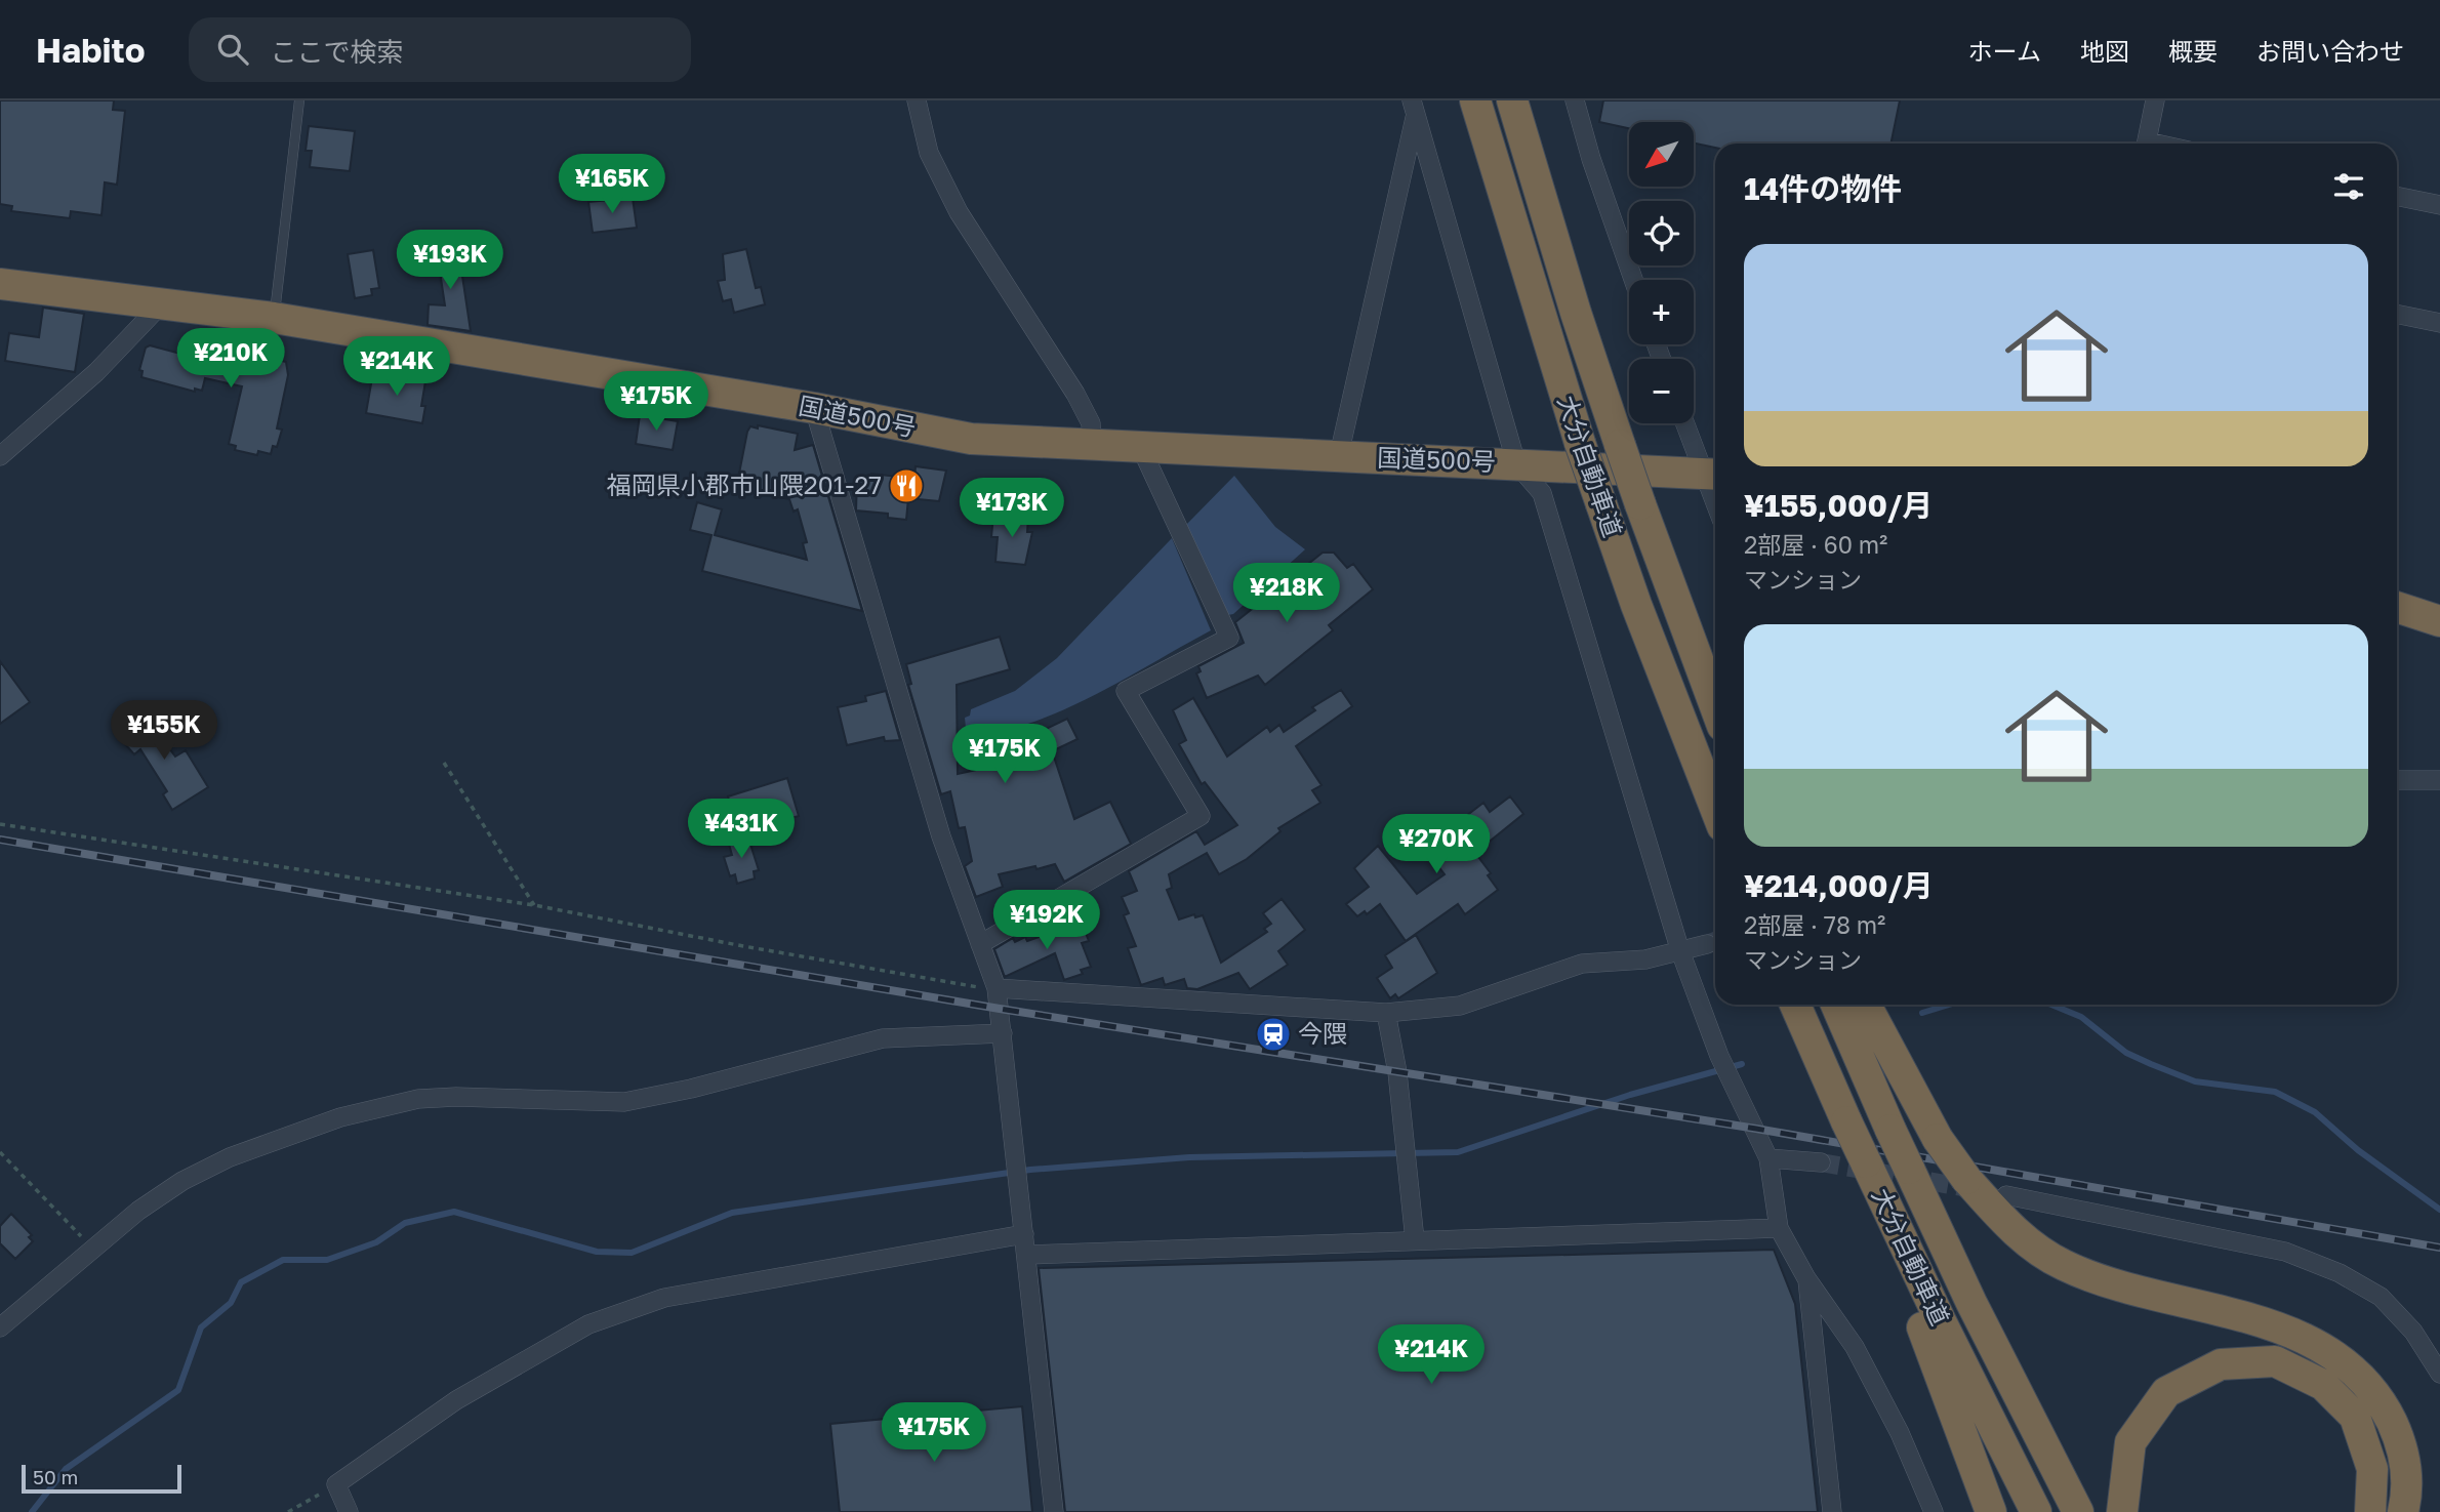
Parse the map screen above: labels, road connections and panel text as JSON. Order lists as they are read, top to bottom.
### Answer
{
  "streets": {
    "highway": ["国道500号", "大分自動車道"]
  },
  "places": {
    "restaurant": ["福岡県小郡市山隈201-27"],
    "station": ["今隈"]
  },
  "scale_bar": "50 m",
  "north": "bottom left",
  "page": {
    "header": "Habito",
    "search": "ここで検索",
    "nav": [
      "ホーム",
      "地図",
      "概要",
      "お問い合わせ"
    ],
    "map_buttons": ["+", "−"],
    "heading": "14件の物件",
    "price": [
      "¥165K",
      "¥193K",
      "¥210K",
      "¥214K",
      "¥175K",
      "¥173K",
      "¥218K",
      "¥155K",
      "¥175K",
      "¥431K",
      "¥270K",
      "¥192K",
      "¥214K",
      "¥175K"
    ],
    "list": [
      {
        "name": "¥155,000/月",
        "note": "2部屋 · 60 m² · マンション"
      },
      {
        "name": "¥214,000/月",
        "note": "2部屋 · 78 m² · マンション"
      }
    ],
    "scale": "50 m"
  }
}
